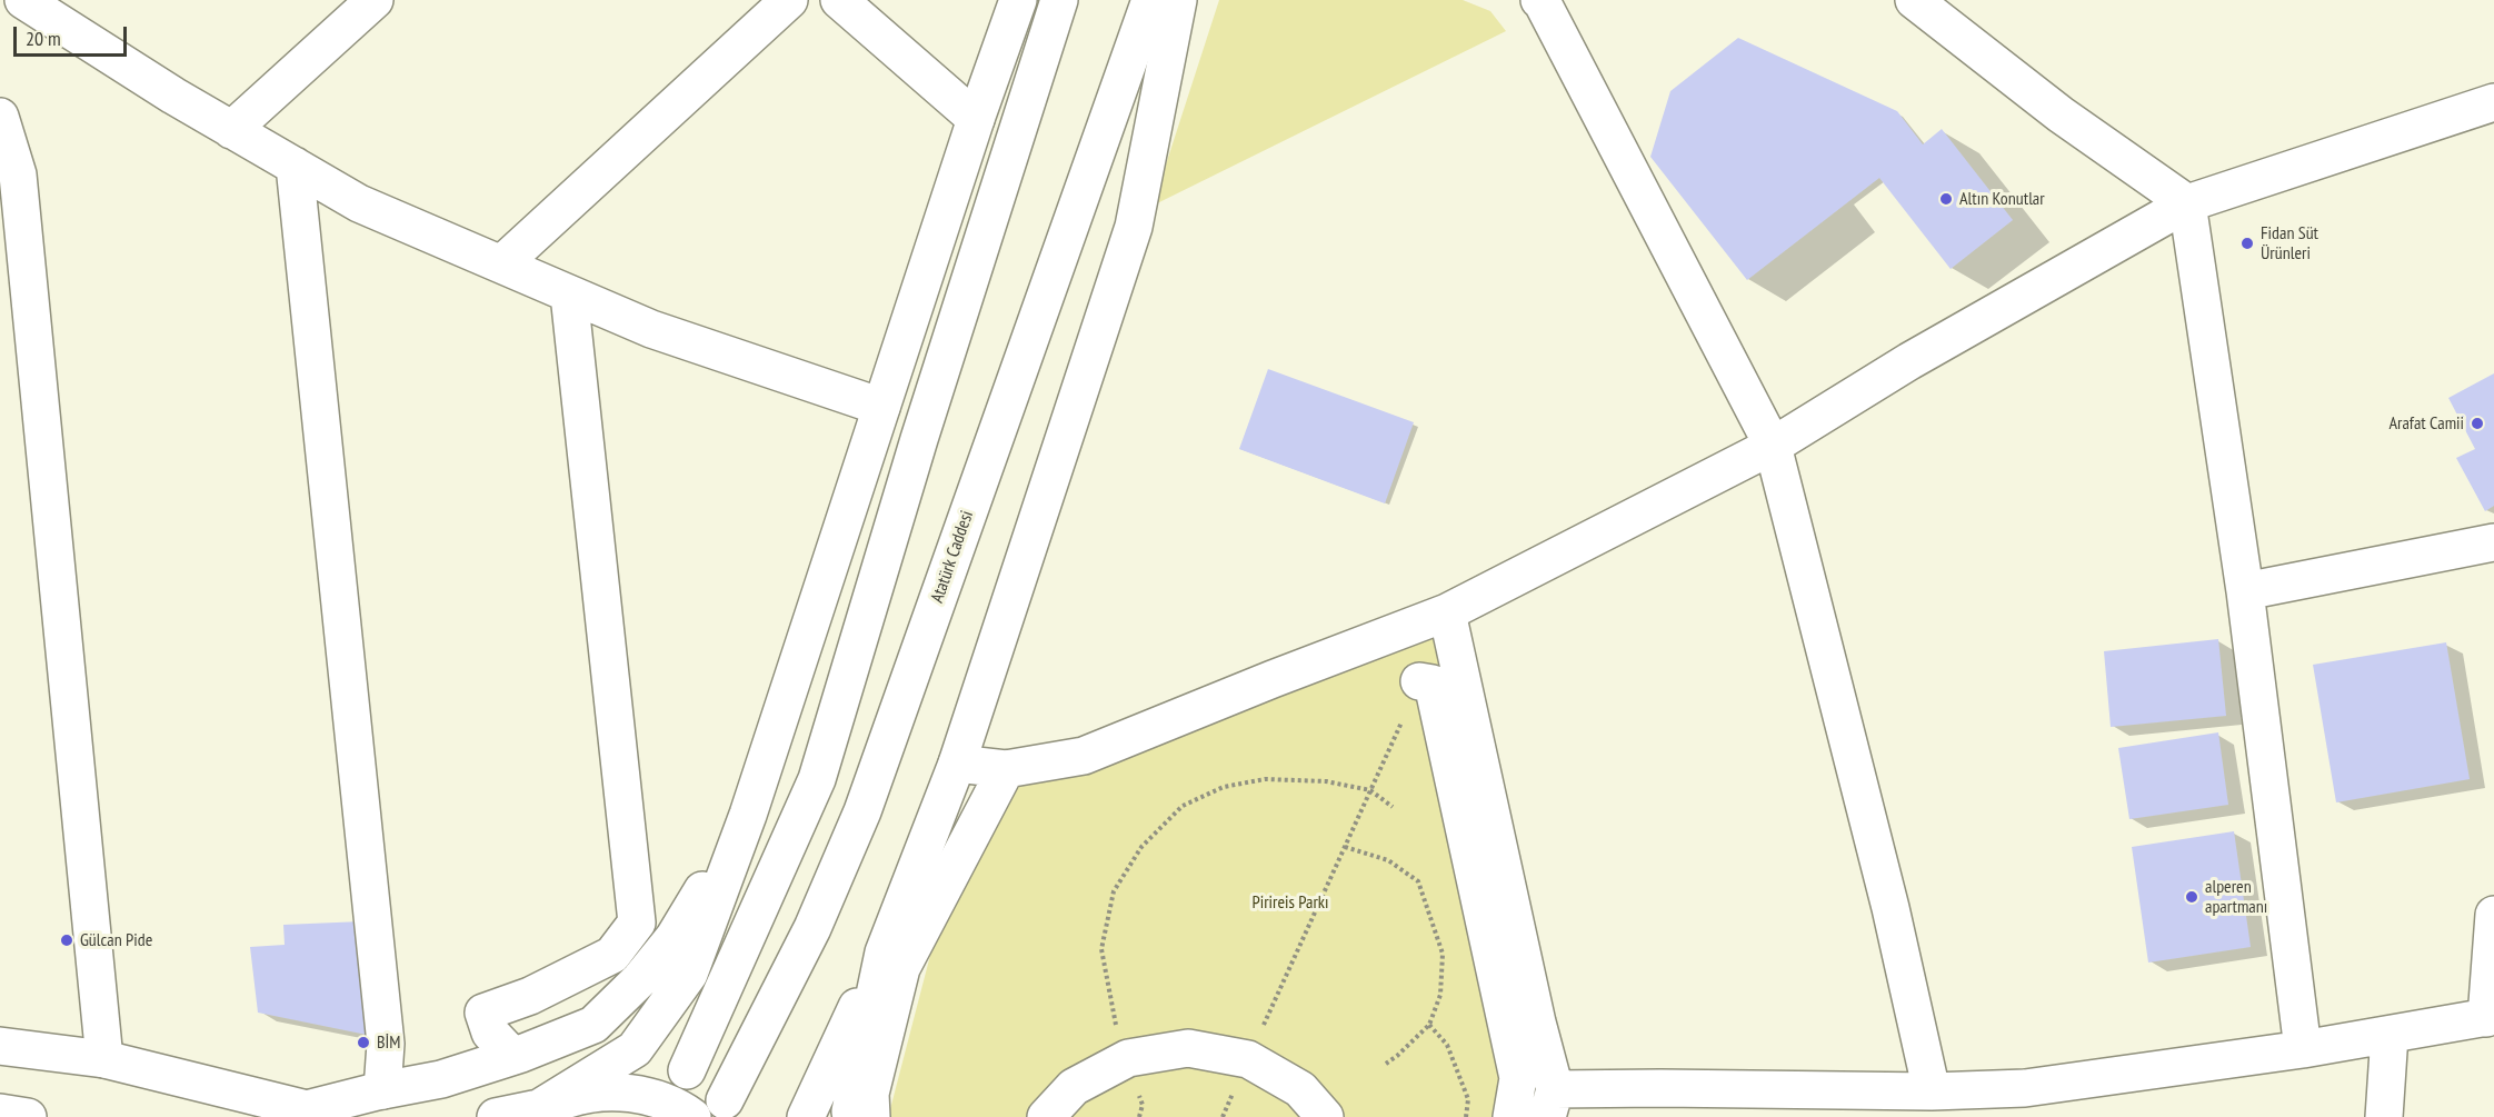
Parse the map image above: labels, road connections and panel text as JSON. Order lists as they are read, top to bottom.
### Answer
{
  "streets": {
    "main road": ["Atatürk Caddesi"]
  },
  "parks": ["Pirireis Parkı"],
  "places": [
    "Altın Konutlar",
    "Fidan Süt Ürünleri",
    "Arafat Camii",
    "alperen apartmanı",
    "Gülcan Pide",
    "BİM"
  ],
  "scale_bar": "20 m"
}
